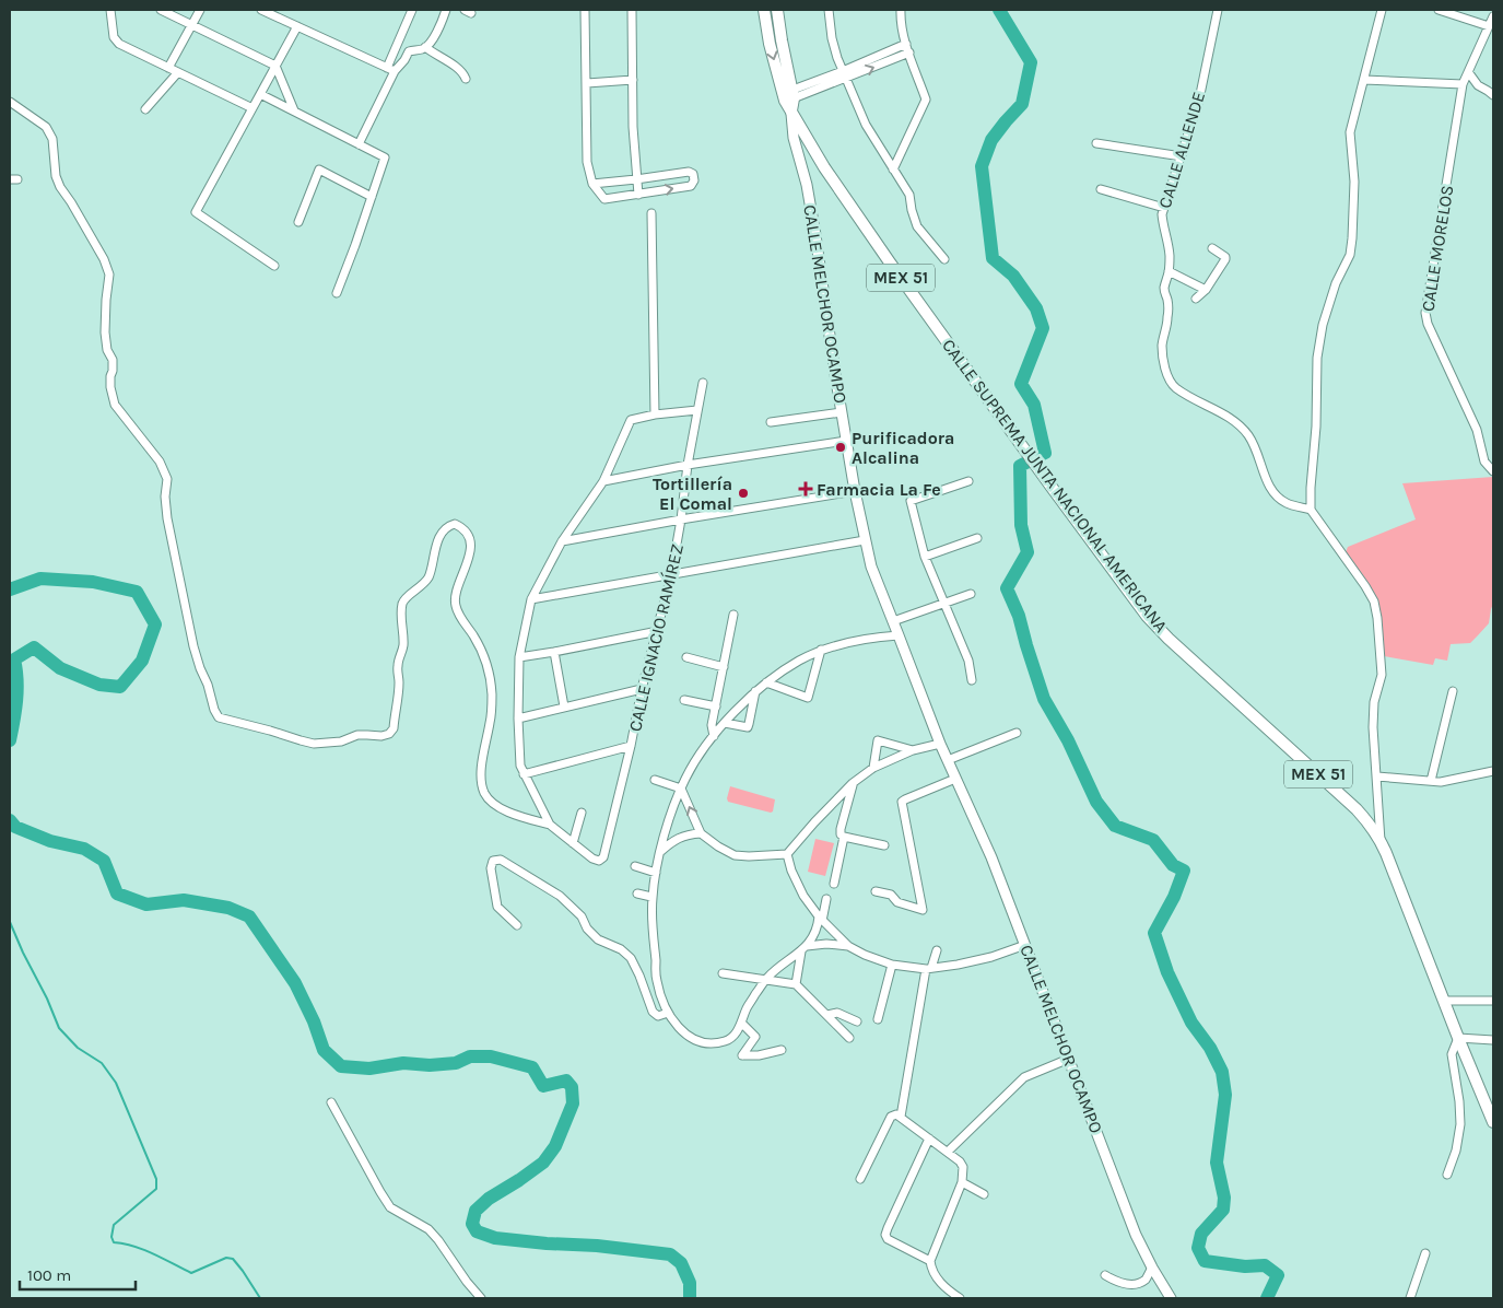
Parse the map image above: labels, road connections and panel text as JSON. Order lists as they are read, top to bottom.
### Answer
{
  "streets": {
    "main road": ["MEX 51", "CALLE SUPREMA JUNTA NACIONAL AMERICANA"],
    "street": [
      "CALLE ALLENDE",
      "CALLE MORELOS",
      "CALLE MELCHOR OCAMPO",
      "CALLE IGNACIO RAMÍREZ"
    ]
  },
  "crossings": [
    ["CALLE MELCHOR OCAMPO", "CALLE SUPREMA JUNTA NACIONAL AMERICANA"]
  ],
  "places": {
    "other": ["Purificadora Alcalina", "Tortillería El Comal"],
    "health": ["Farmacia La Fe"]
  },
  "scale_bar": "100 m"
}
